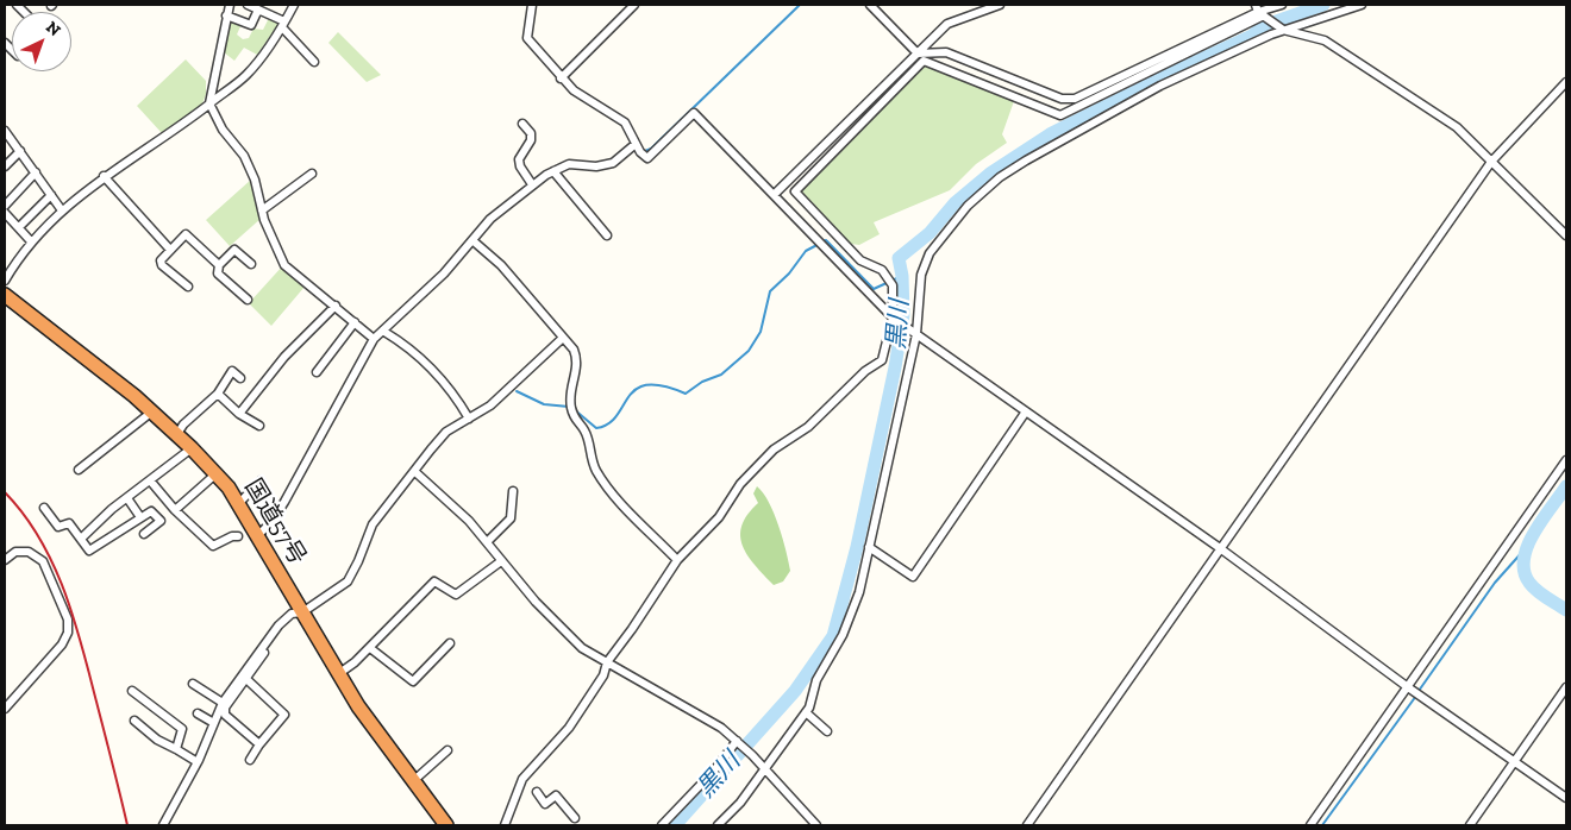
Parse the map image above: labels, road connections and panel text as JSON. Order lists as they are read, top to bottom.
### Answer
{
  "streets": {
    "highway": ["国道57号"]
  },
  "water": ["黒川"],
  "north": "top right"
}
